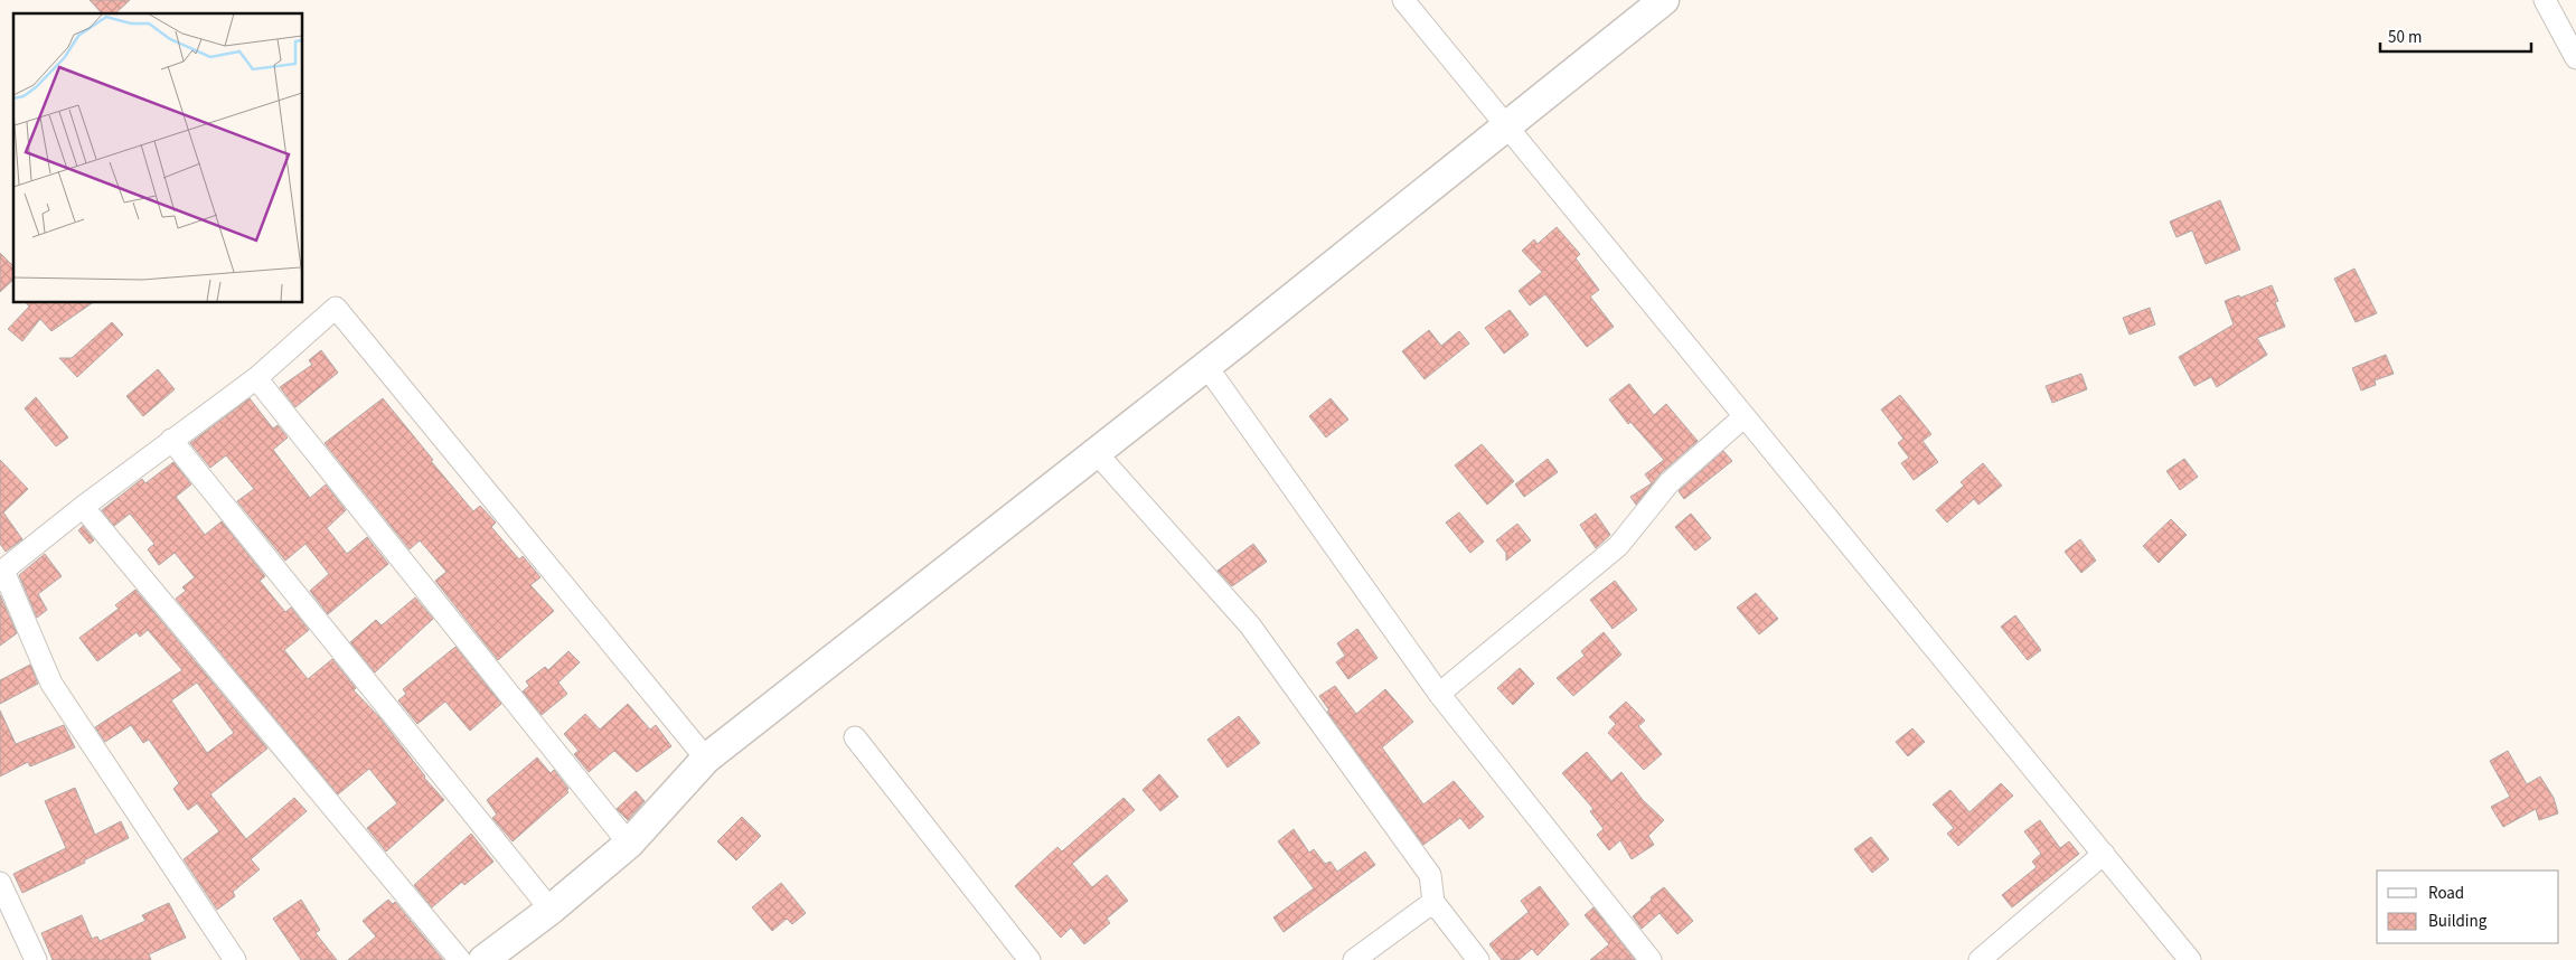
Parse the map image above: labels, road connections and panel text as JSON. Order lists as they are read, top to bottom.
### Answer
{
  "legend": ["Road", "Building"],
  "scale_bar": "50 m"
}
